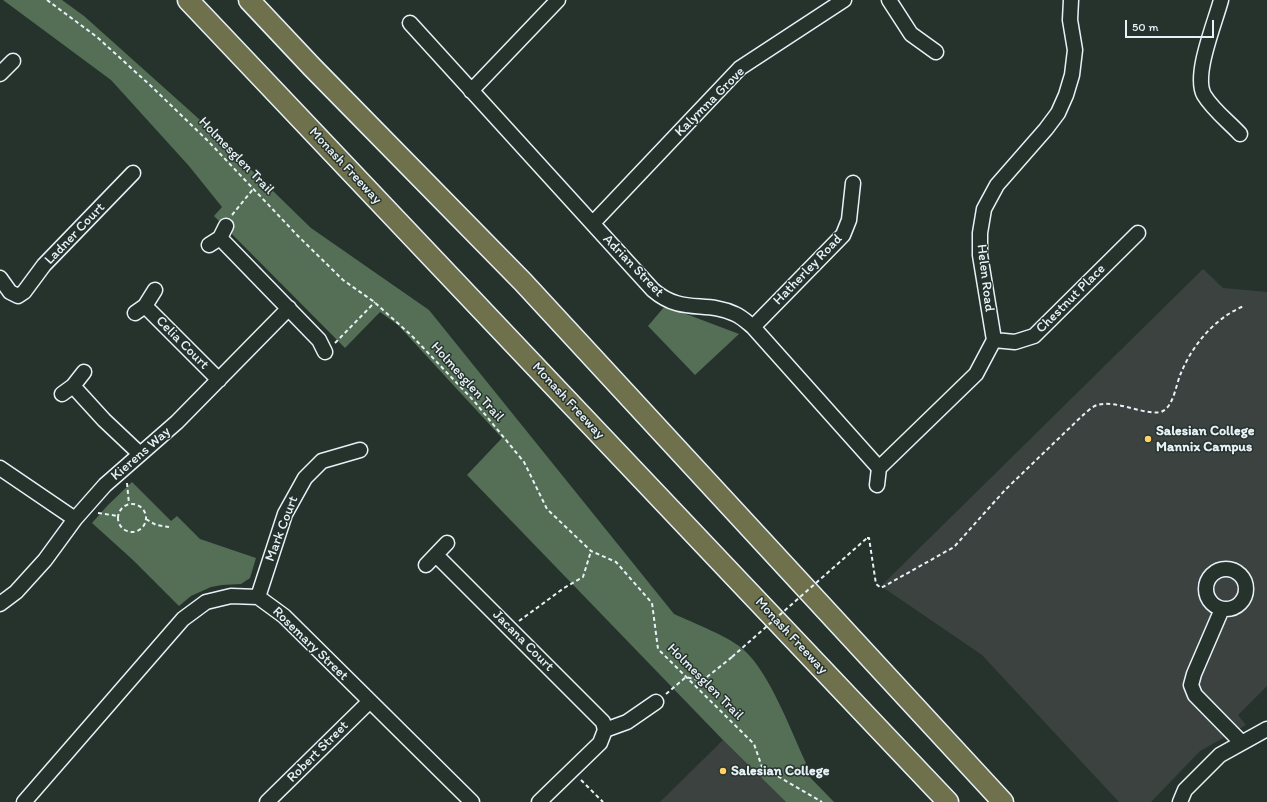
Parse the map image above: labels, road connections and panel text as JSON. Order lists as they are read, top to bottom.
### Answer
{
  "streets": {
    "highway": ["Monash Freeway"],
    "street": [
      "Kalymna Grove",
      "Ladner Court",
      "Adrian Street",
      "Hatherley Road",
      "Helen Road",
      "Chestnut Place",
      "Celia Court",
      "Kierens Way",
      "Mark Court",
      "Jacana Court",
      "Rosemary Street",
      "Robert Street"
    ],
    "path": ["Holmesglen Trail"]
  },
  "crossings": [
    ["Kalymna Grove", "Adrian Street"],
    ["Adrian Street", "Hatherley Road"],
    ["Helen Road", "Chestnut Place"],
    ["Celia Court", "Kierens Way"],
    ["Mark Court", "Rosemary Street"],
    ["Rosemary Street", "Robert Street"]
  ],
  "places": ["Salesian College Mannix Campus", "Salesian College"],
  "scale_bar": "50 m"
}
